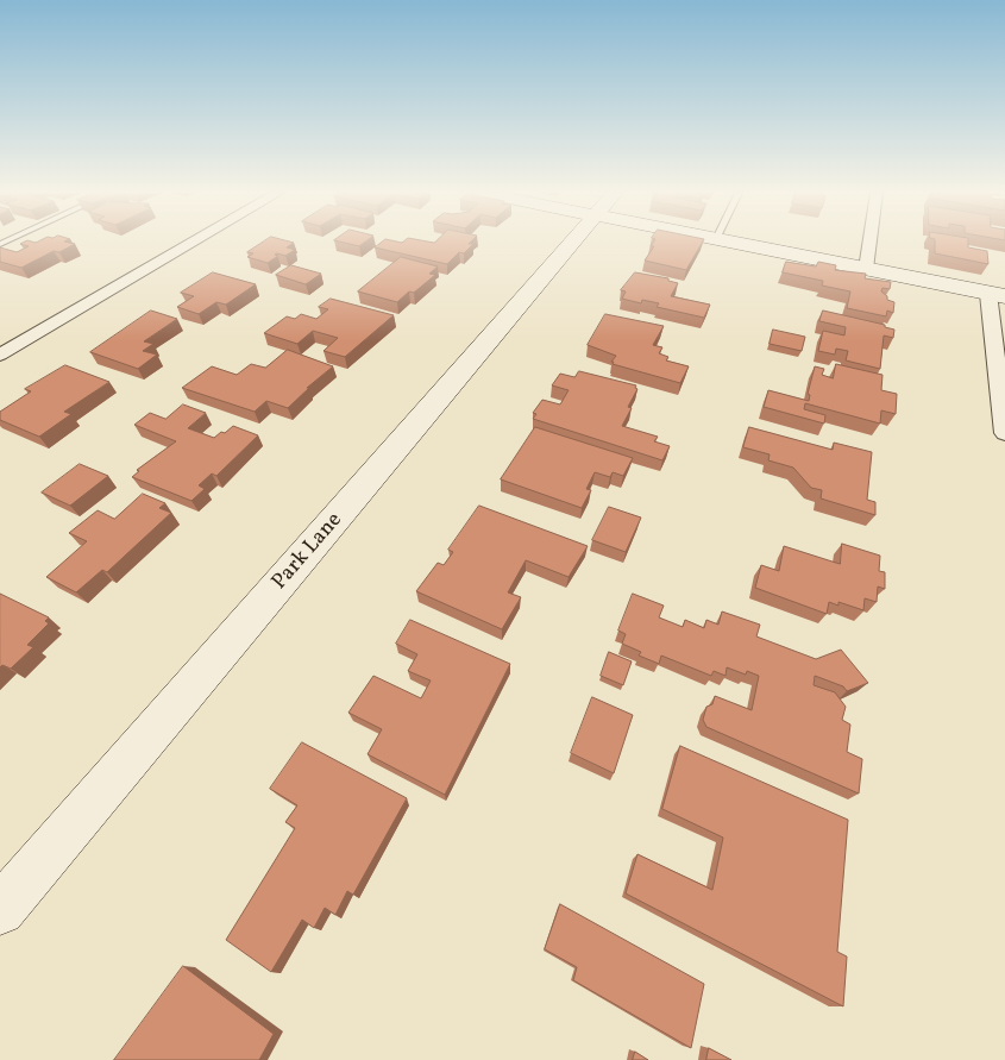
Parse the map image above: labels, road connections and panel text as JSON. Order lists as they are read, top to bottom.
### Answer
{
  "streets": {
    "street": ["Park Lane"]
  }
}
